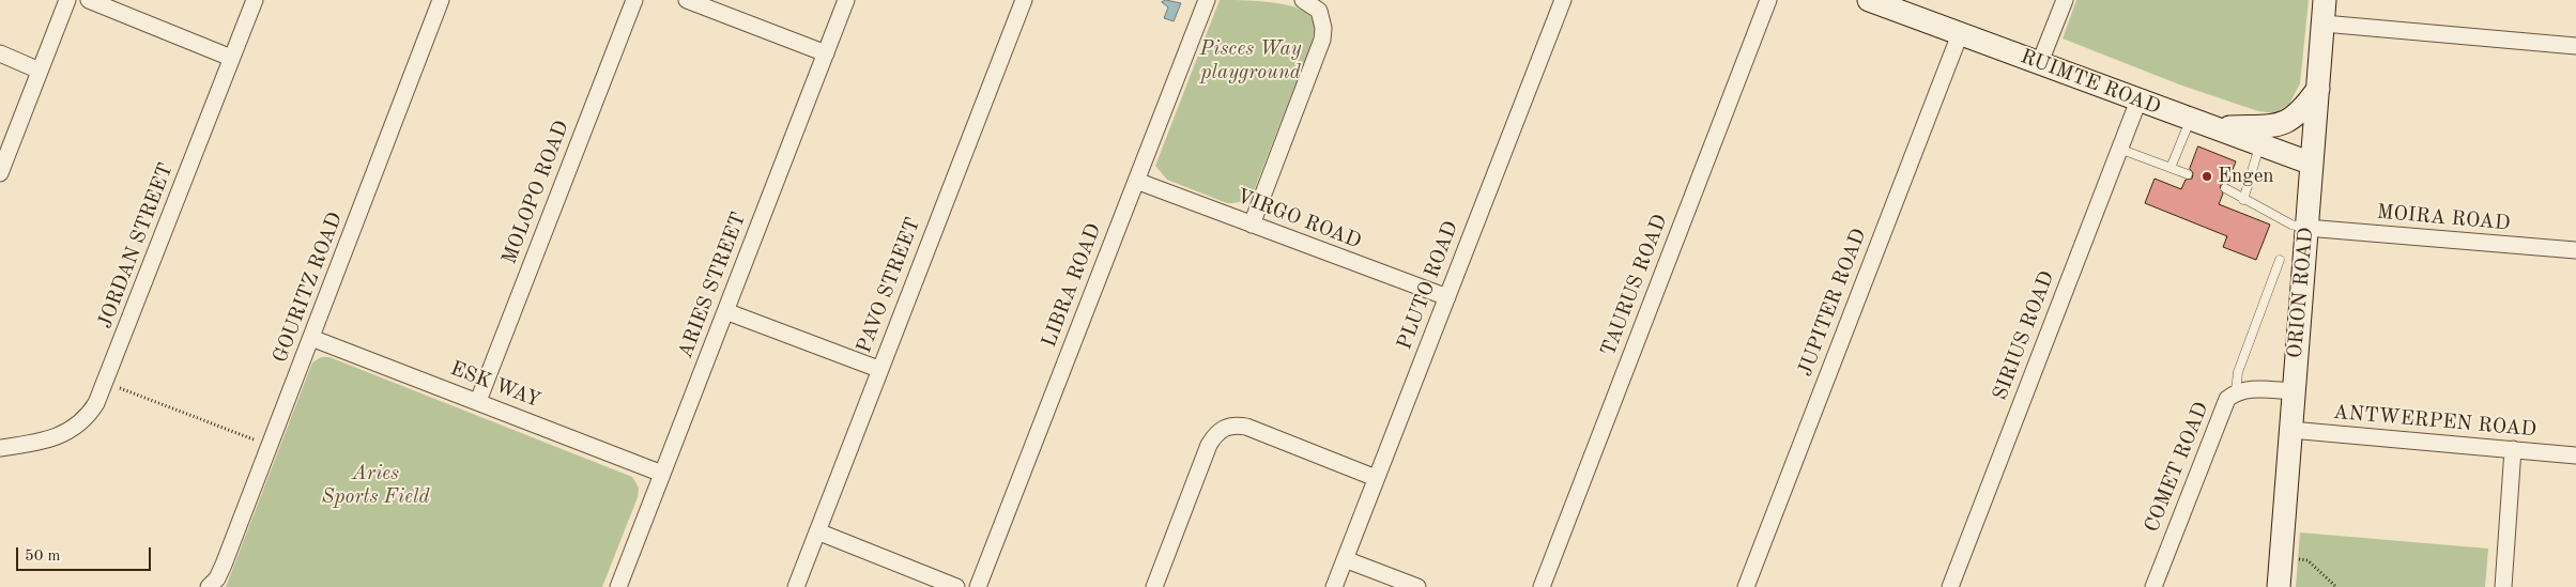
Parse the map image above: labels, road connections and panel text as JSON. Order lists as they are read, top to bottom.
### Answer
{
  "streets": {
    "street": [
      "RUIMTE ROAD",
      "MOLOPO ROAD",
      "MOIRA ROAD",
      "VIRGO ROAD",
      "JORDAN STREET",
      "ARIES STREET",
      "PAVO STREET",
      "LIBRA ROAD",
      "PLUTO ROAD",
      "TAURUS ROAD",
      "GOURITZ ROAD",
      "ORION ROAD",
      "JUPITER ROAD",
      "SIRIUS ROAD",
      "ESK WAY",
      "ANTWERPEN ROAD",
      "COMET ROAD"
    ]
  },
  "crossings": [
    ["RUIMTE ROAD", "ORION ROAD"],
    ["RUIMTE ROAD", "JUPITER ROAD"],
    ["RUIMTE ROAD", "SIRIUS ROAD"],
    ["MOLOPO ROAD", "ESK WAY"],
    ["MOIRA ROAD", "ORION ROAD"],
    ["VIRGO ROAD", "LIBRA ROAD"],
    ["VIRGO ROAD", "PLUTO ROAD"],
    ["ARIES STREET", "ESK WAY"],
    ["GOURITZ ROAD", "ESK WAY"],
    ["ORION ROAD", "ANTWERPEN ROAD"],
    ["ORION ROAD", "COMET ROAD"]
  ],
  "parks": ["Pisces Way playground", "Aries Sports Field"],
  "places": ["Engen"],
  "scale_bar": "50 m"
}
